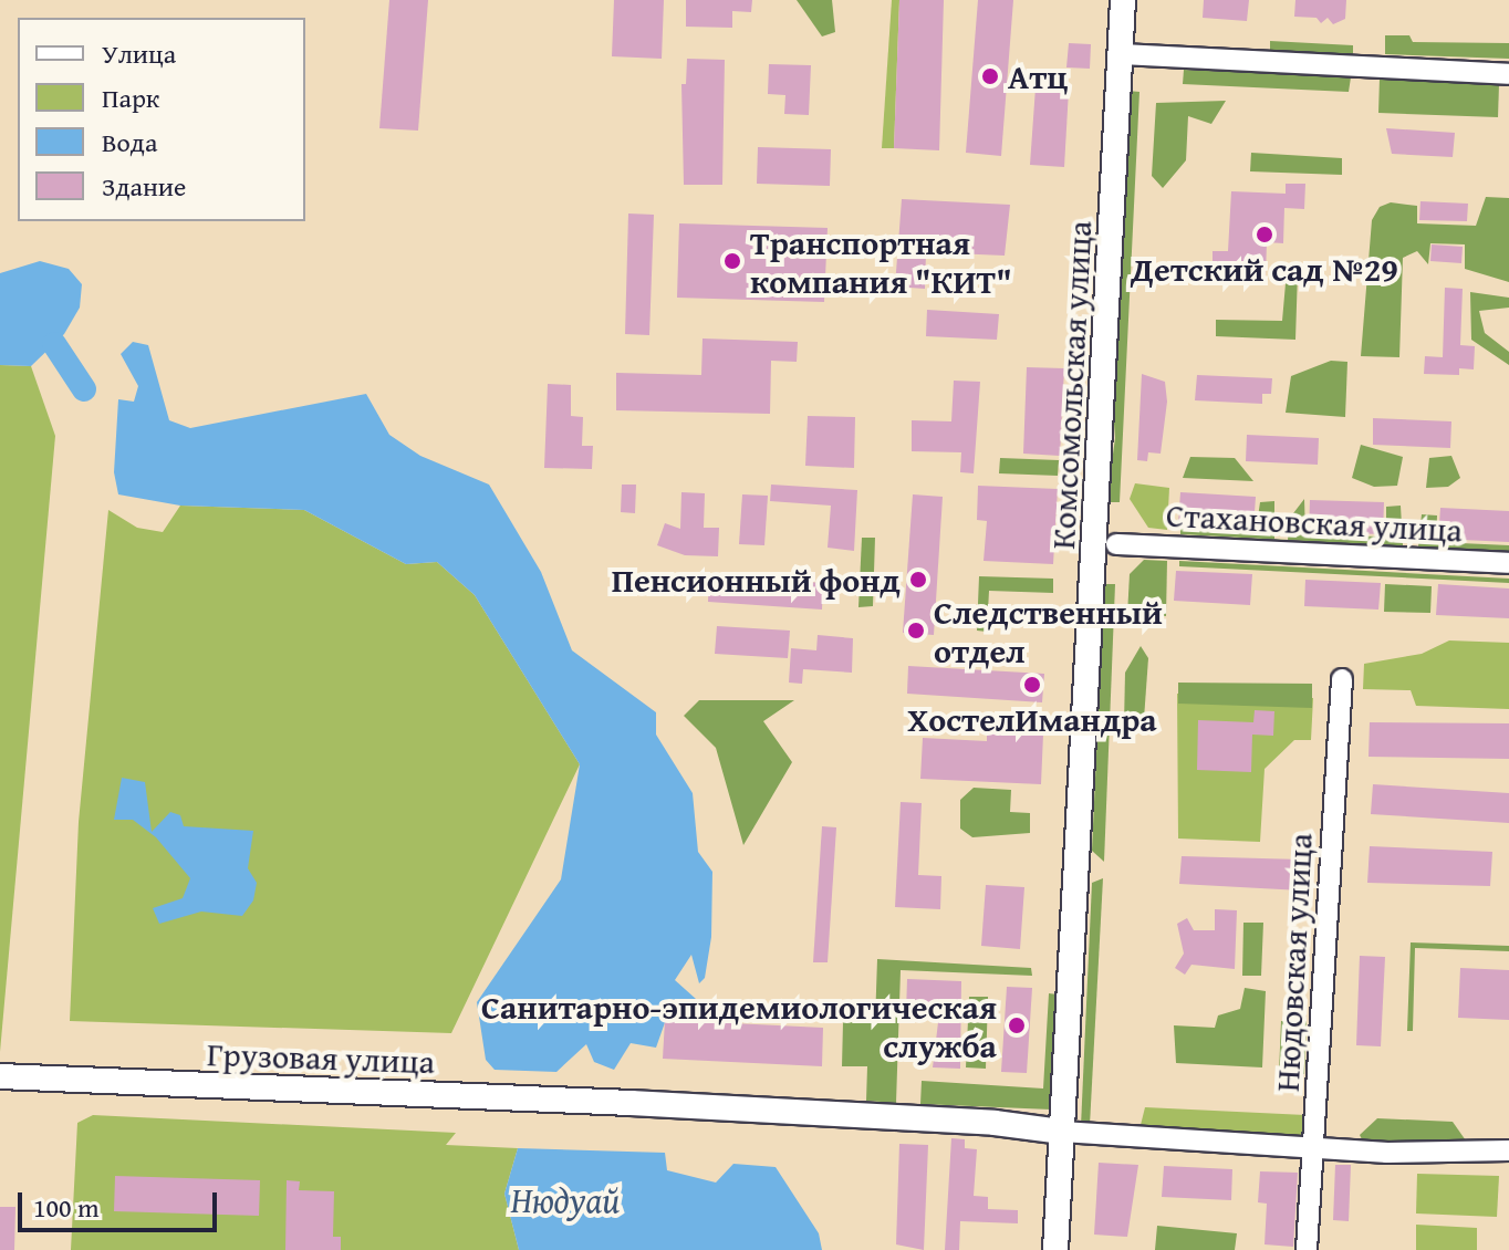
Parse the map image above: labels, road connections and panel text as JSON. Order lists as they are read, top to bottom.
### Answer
{
  "streets": {
    "main road": ["Комсомольская улица", "Грузовая улица"],
    "street": ["Стахановская улица", "Нюдовская улица"]
  },
  "crossings": [
    ["Комсомольская улица", "Грузовая улица"]
  ],
  "water": ["Нюдуай"],
  "places": [
    "Атц",
    "Детский сад №29",
    "Транспортная компания \"КИТ\"",
    "Пенсионный фонд",
    "Следственный отдел",
    "ХостелИмандра",
    "Санитарно-эпидемиологическая служба"
  ],
  "legend": [
    "Улица",
    "Парк",
    "Вода",
    "Здание"
  ],
  "scale_bar": "100 m"
}
